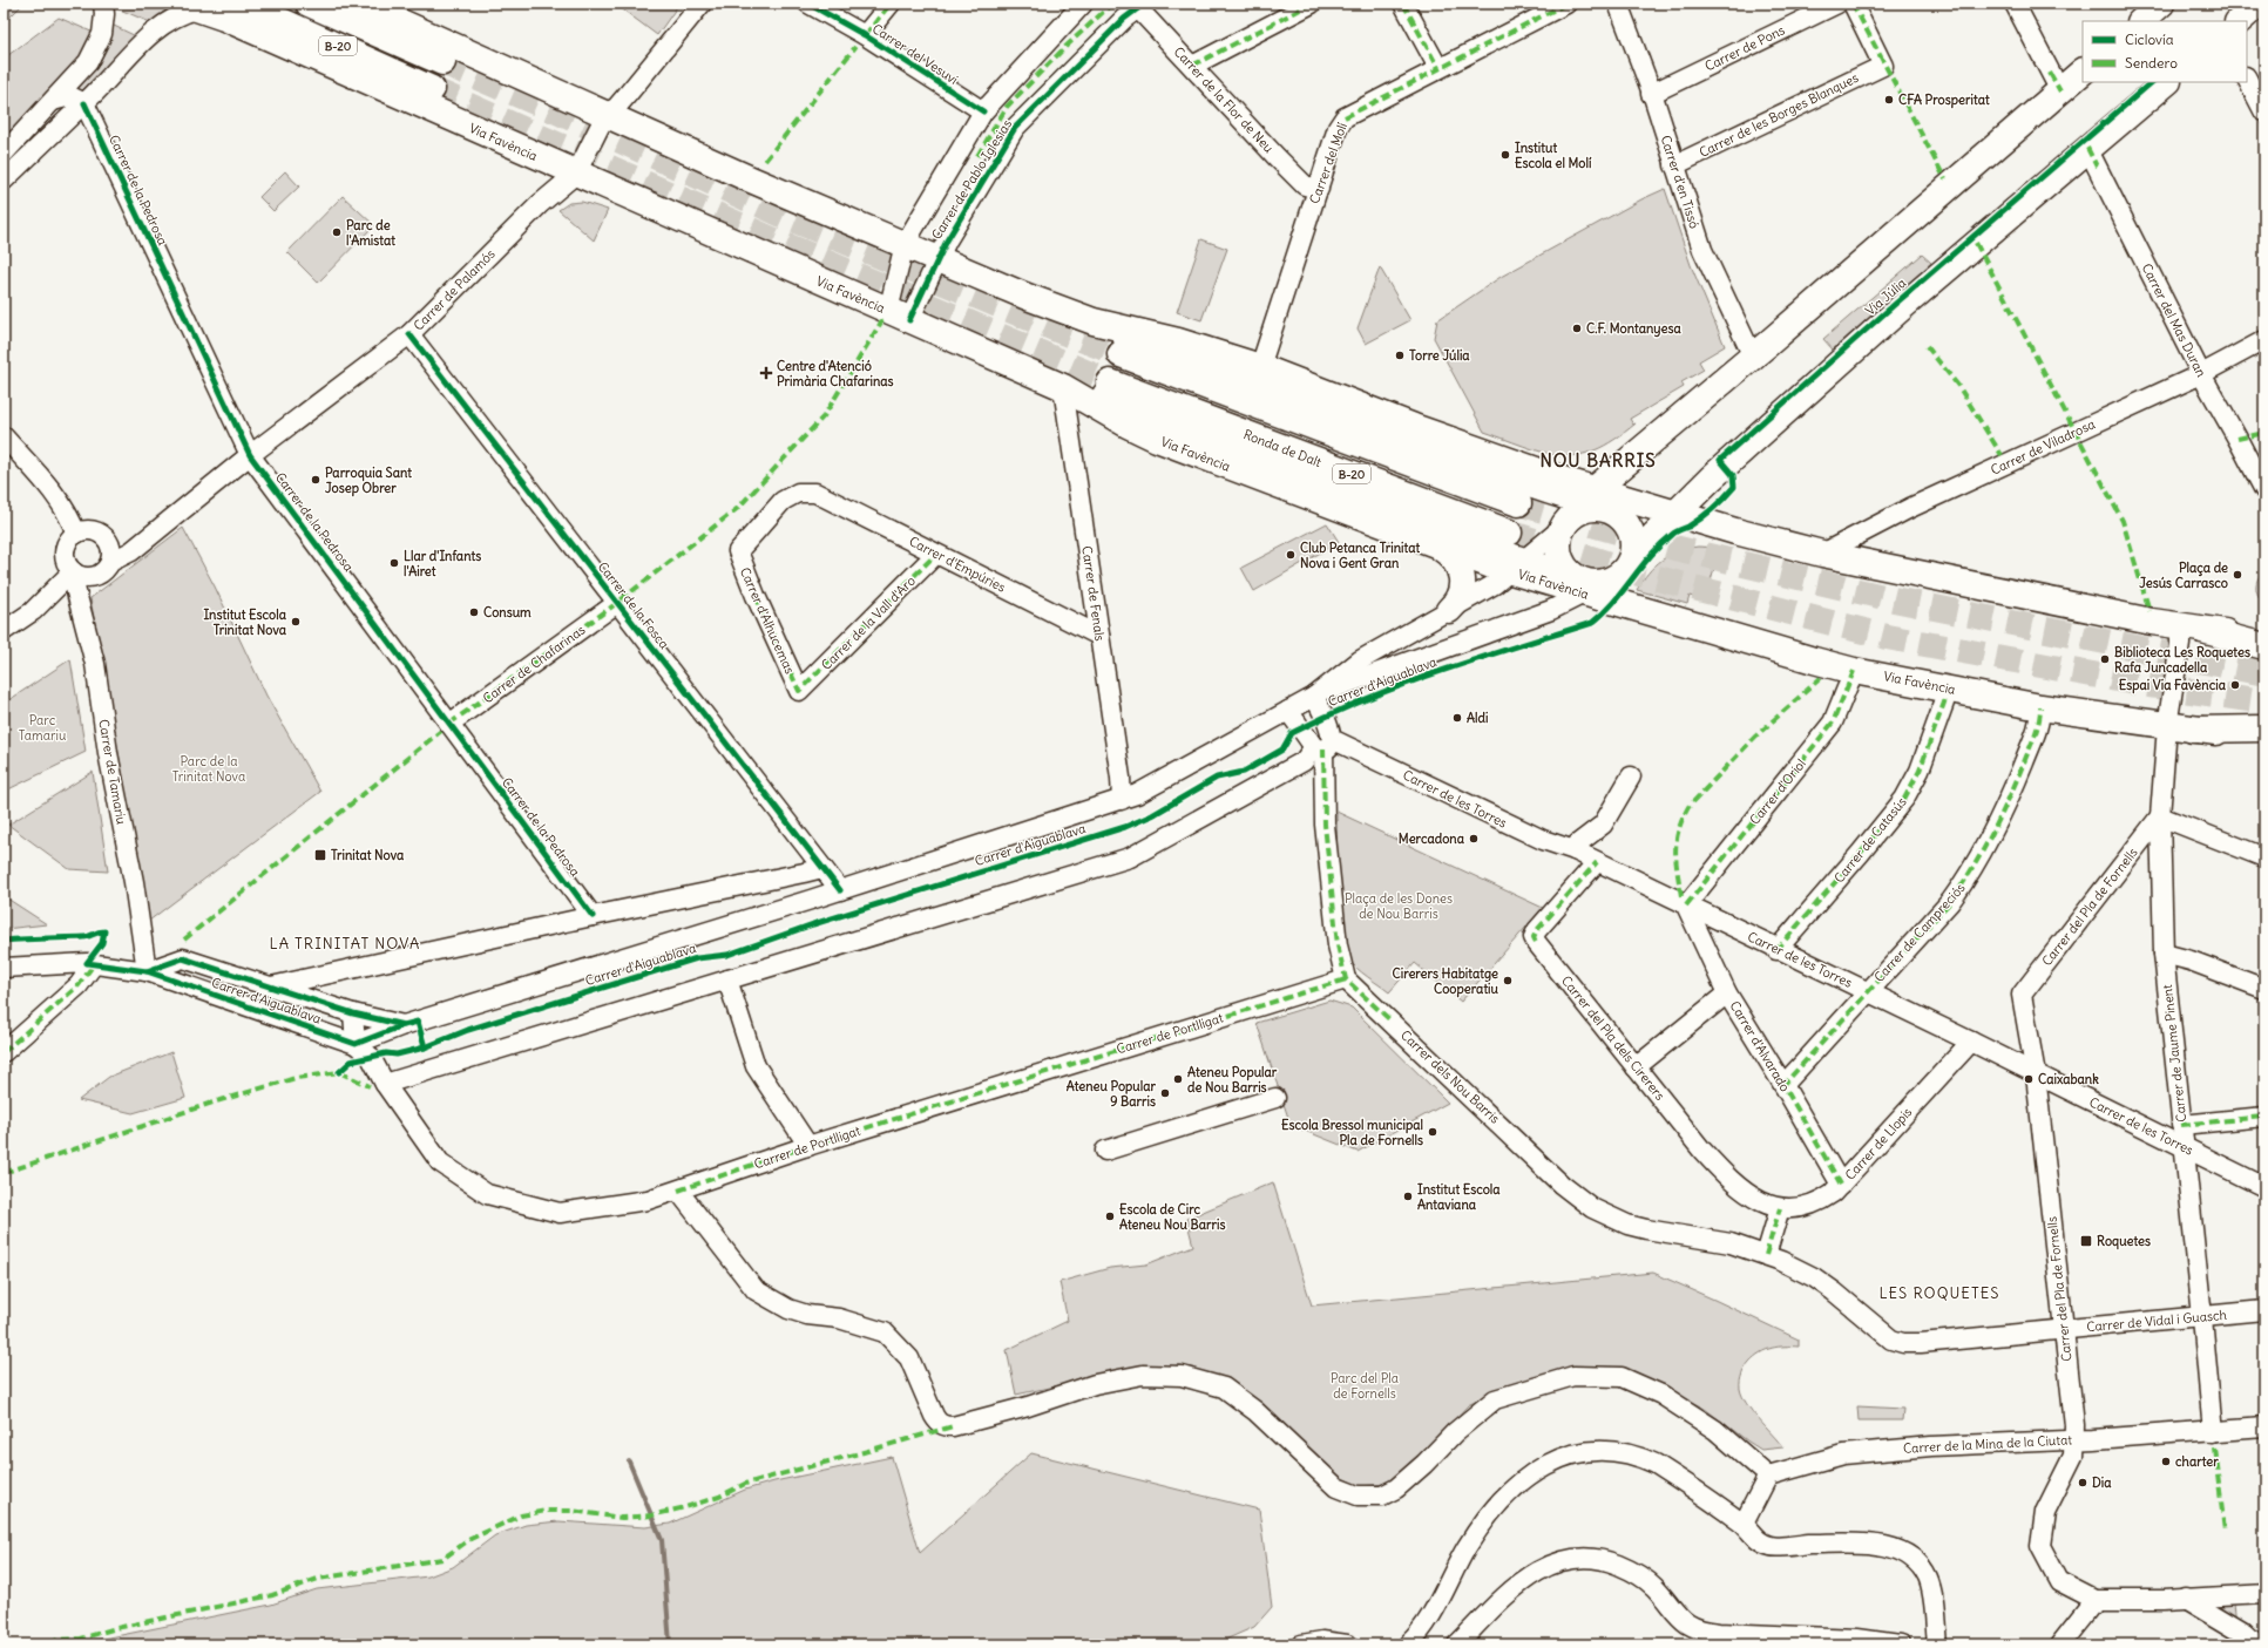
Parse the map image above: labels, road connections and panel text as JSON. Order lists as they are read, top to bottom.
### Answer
{
  "streets": {
    "main road": [
      "B-20",
      "Via Favència",
      "Via Júlia",
      "Ronda de Dalt"
    ],
    "street": [
      "Carrer de Pons",
      "Carrer del Vesuvi",
      "Carrer de la Flor de Neu",
      "Carrer de les Borges Blanques",
      "Carrer del Molí",
      "Carrer de Pablo Iglesias",
      "Carrer d'en Tissó",
      "Carrer de la Pedrosa",
      "Carrer de Palamós",
      "Carrer del Mas Duran",
      "Carrer de Viladrosa",
      "Carrer d'Empúries",
      "Carrer de Fenals",
      "Carrer de la Fosca",
      "Carrer d'Alhucemas",
      "Carrer de la Vall d'Aro",
      "Carrer de Chafarinas",
      "Carrer d'Aiguablava",
      "Carrer de Tamariu",
      "Carrer d'Oriol",
      "Carrer de les Torres",
      "Carrer de Catasús",
      "Carrer del Pla de Fornells",
      "Carrer de Campreciós",
      "Carrer de Portlligat",
      "Carrer del Pla dels Cirerers",
      "Carrer d'Alvarado",
      "Carrer de Jaume Pinent",
      "Carrer dels Nou Barris",
      "Carrer de Llopis",
      "Carrer de Vidal i Guasch",
      "Carrer de la Mina de la Ciutat"
    ]
  },
  "crossings": [
    ["B-20", "Carrer d'Aiguablava"],
    ["Carrer de Pons", "Carrer d'en Tissó"],
    ["Carrer del Vesuvi", "Carrer de Pablo Iglesias"],
    ["Carrer de la Flor de Neu", "Carrer del Molí"],
    ["Carrer de la Flor de Neu", "Carrer de Pablo Iglesias"],
    ["Carrer de les Borges Blanques", "Carrer d'en Tissó"],
    ["Via Favència", "Carrer de Pablo Iglesias"],
    ["Via Favència", "Carrer de Palamós"],
    ["Via Favència", "Via Júlia"],
    ["Via Favència", "Ronda de Dalt"],
    ["Via Favència", "Carrer de Fenals"],
    ["Via Favència", "Carrer d'Aiguablava"],
    ["Via Favència", "Carrer d'Oriol"],
    ["Via Favència", "Carrer de Catasús"],
    ["Via Favència", "Carrer de Campreciós"],
    ["Via Favència", "Carrer de Jaume Pinent"],
    ["Carrer de la Pedrosa", "Carrer de Palamós"],
    ["Carrer de la Pedrosa", "Carrer de Chafarinas"],
    ["Carrer de la Pedrosa", "Carrer d'Aiguablava"],
    ["Carrer de Palamós", "Carrer de la Fosca"],
    ["Carrer de Palamós", "Carrer de Tamariu"],
    ["Via Júlia", "Carrer del Mas Duran"],
    ["Carrer del Mas Duran", "Carrer de Viladrosa"],
    ["Ronda de Dalt", "Carrer d'Aiguablava"],
    ["Carrer d'Empúries", "Carrer de Fenals"],
    ["Carrer d'Empúries", "Carrer d'Alhucemas"],
    ["Carrer d'Empúries", "Carrer de la Vall d'Aro"],
    ["Carrer de Fenals", "Carrer d'Aiguablava"],
    ["Carrer de la Fosca", "Carrer de Chafarinas"],
    ["Carrer de la Fosca", "Carrer d'Aiguablava"],
    ["Carrer d'Alhucemas", "Carrer de la Vall d'Aro"],
    ["Carrer d'Aiguablava", "Carrer de Tamariu"],
    ["Carrer d'Aiguablava", "Carrer de les Torres"],
    ["Carrer d'Aiguablava", "Carrer de Portlligat"],
    ["Carrer d'Oriol", "Carrer de les Torres"],
    ["Carrer d'Oriol", "Carrer d'Alvarado"],
    ["Carrer de les Torres", "Carrer de Catasús"],
    ["Carrer de les Torres", "Carrer del Pla de Fornells"],
    ["Carrer de les Torres", "Carrer de Campreciós"],
    ["Carrer de les Torres", "Carrer del Pla dels Cirerers"],
    ["Carrer de les Torres", "Carrer d'Alvarado"],
    ["Carrer de les Torres", "Carrer de Jaume Pinent"],
    ["Carrer de les Torres", "Carrer de Llopis"],
    ["Carrer del Pla de Fornells", "Carrer de Jaume Pinent"],
    ["Carrer del Pla de Fornells", "Carrer de Vidal i Guasch"],
    ["Carrer del Pla de Fornells", "Carrer de la Mina de la Ciutat"],
    ["Carrer de Campreciós", "Carrer d'Alvarado"],
    ["Carrer de Portlligat", "Carrer dels Nou Barris"],
    ["Carrer del Pla dels Cirerers", "Carrer de Llopis"],
    ["Carrer d'Alvarado", "Carrer de Llopis"],
    ["Carrer de Jaume Pinent", "Carrer de Vidal i Guasch"],
    ["Carrer de Jaume Pinent", "Carrer de la Mina de la Ciutat"],
    ["Carrer dels Nou Barris", "Carrer de Vidal i Guasch"]
  ],
  "districts": ["NOU BARRIS", "LA TRINITAT NOVA", "LES ROQUETES"],
  "parks": [
    "Parc Tamariu",
    "Parc de la Trinitat Nova",
    "Plaça de les Dones de Nou Barris",
    "Parc del Pla de Fornells"
  ],
  "places": {
    "other": [
      "CFA Prosperitat",
      "Institut Escola el Molí",
      "Parc de l'Amistat",
      "C.F. Montanyesa",
      "Torre Júlia",
      "Parroquia Sant Josep Obrer",
      "Club Petanca Trinitat Nova i Gent Gran",
      "Llar d'Infants l'Airet",
      "Plaça de Jesús Carrasco",
      "Consum",
      "Institut Escola Trinitat Nova",
      "Biblioteca Les Roquetes Rafa Juncadella",
      "Espai Via Favència",
      "Aldi",
      "Mercadona",
      "Cirerers Habitatge Cooperatiu",
      "Ateneu Popular de Nou Barris",
      "Caixabank",
      "Ateneu Popular 9 Barris",
      "Escola Bressol municipal Pla de Fornells",
      "Institut Escola Antaviana",
      "Escola de Circ Ateneu Nou Barris",
      "charter",
      "Dia"
    ],
    "health": ["Centre d'Atenció Primària Chafarinas"],
    "transit": ["Trinitat Nova", "Roquetes"]
  },
  "legend": ["Ciclovía", "Sendero"]
}
